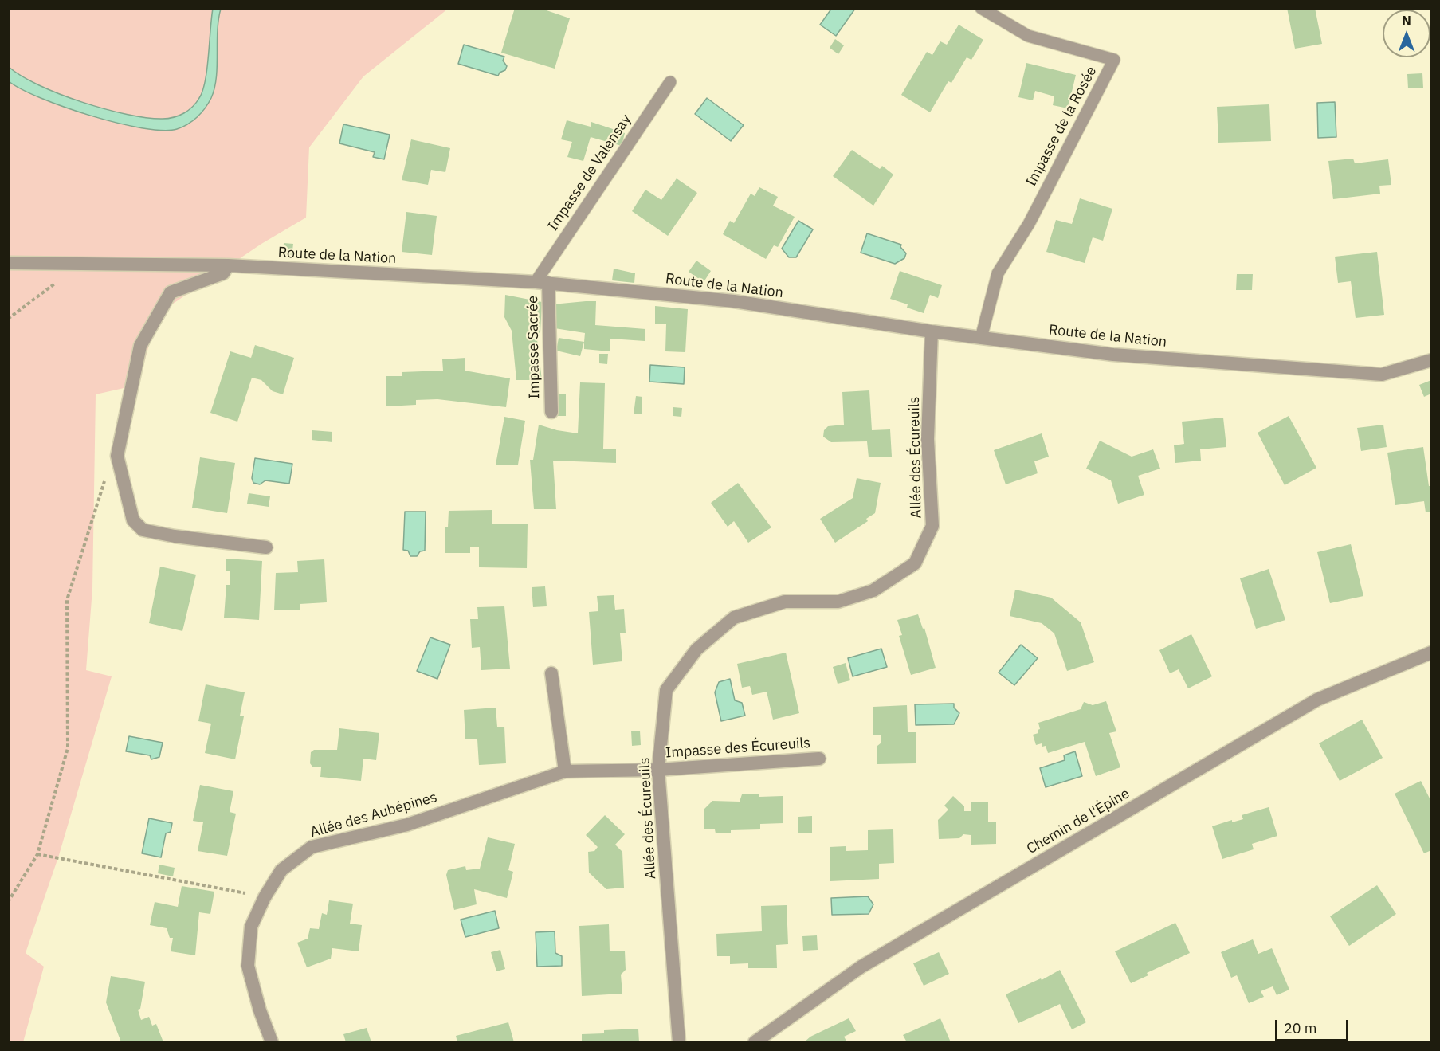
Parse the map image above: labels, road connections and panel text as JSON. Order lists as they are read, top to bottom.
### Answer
{
  "streets": {
    "street": [
      "Route de la Nation",
      "Impasse Sacrée",
      "Allée des Écureuils",
      "Impasse des Écureuils",
      "Allée des Aubépines",
      "Chemin de l'Épine"
    ],
    "lane": ["Impasse de la Rosée", "Impasse de Valensay"]
  },
  "crossings": [
    ["Impasse de la Rosée", "Route de la Nation"],
    ["Impasse de Valensay", "Route de la Nation"],
    ["Impasse de Valensay", "Impasse Sacrée"],
    ["Route de la Nation", "Impasse Sacrée"],
    ["Route de la Nation", "Allée des Écureuils"],
    ["Allée des Écureuils", "Impasse des Écureuils"],
    ["Allée des Écureuils", "Allée des Aubépines"],
    ["Impasse des Écureuils", "Allée des Aubépines"]
  ],
  "scale_bar": "20 m",
  "north": "top"
}
